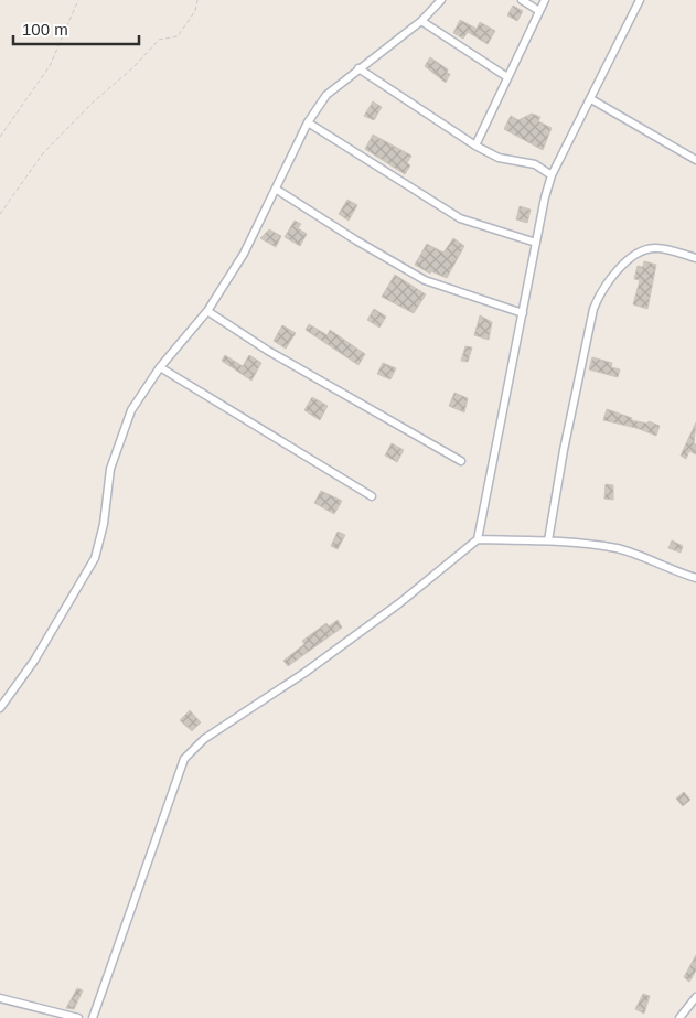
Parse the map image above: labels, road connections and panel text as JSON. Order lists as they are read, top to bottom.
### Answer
{
  "scale_bar": "100 m"
}
